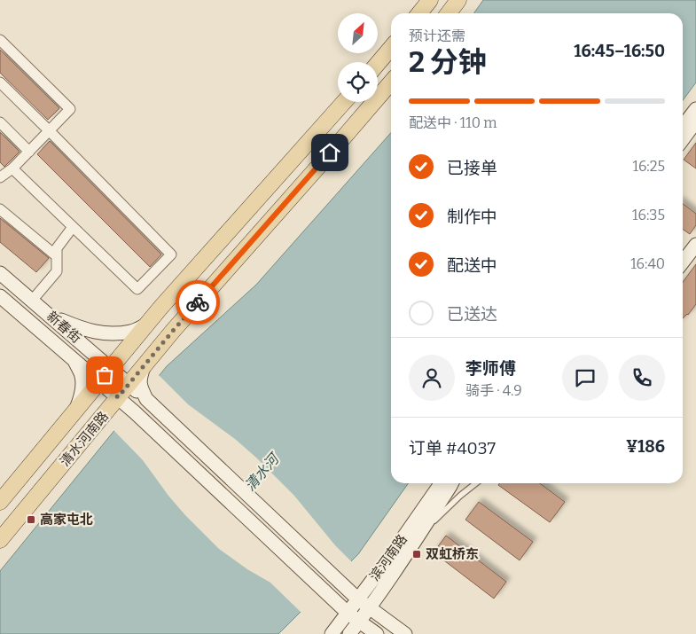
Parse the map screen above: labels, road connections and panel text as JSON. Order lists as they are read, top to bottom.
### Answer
{
  "streets": {
    "main road": ["新春街", "清水河南路", "滨河南路"]
  },
  "crossings": [
    ["新春街", "清水河南路"],
    ["新春街", "滨河南路"]
  ],
  "water": ["清水河"],
  "places": {
    "transit": ["高家屯北", "双虹桥东"]
  },
  "north": "top right",
  "page": {
    "heading": ["2 分钟", "预计还需", "16:45–16:50"],
    "panel": [
      "李师傅",
      "骑手 · 4.9",
      "订单 #4037",
      "¥186"
    ],
    "bar": "配送中 · 110 m",
    "list": [
      ["已接单", "16:25"],
      ["制作中", "16:35"],
      ["配送中", "16:40"],
      "已送达"
    ]
  }
}
